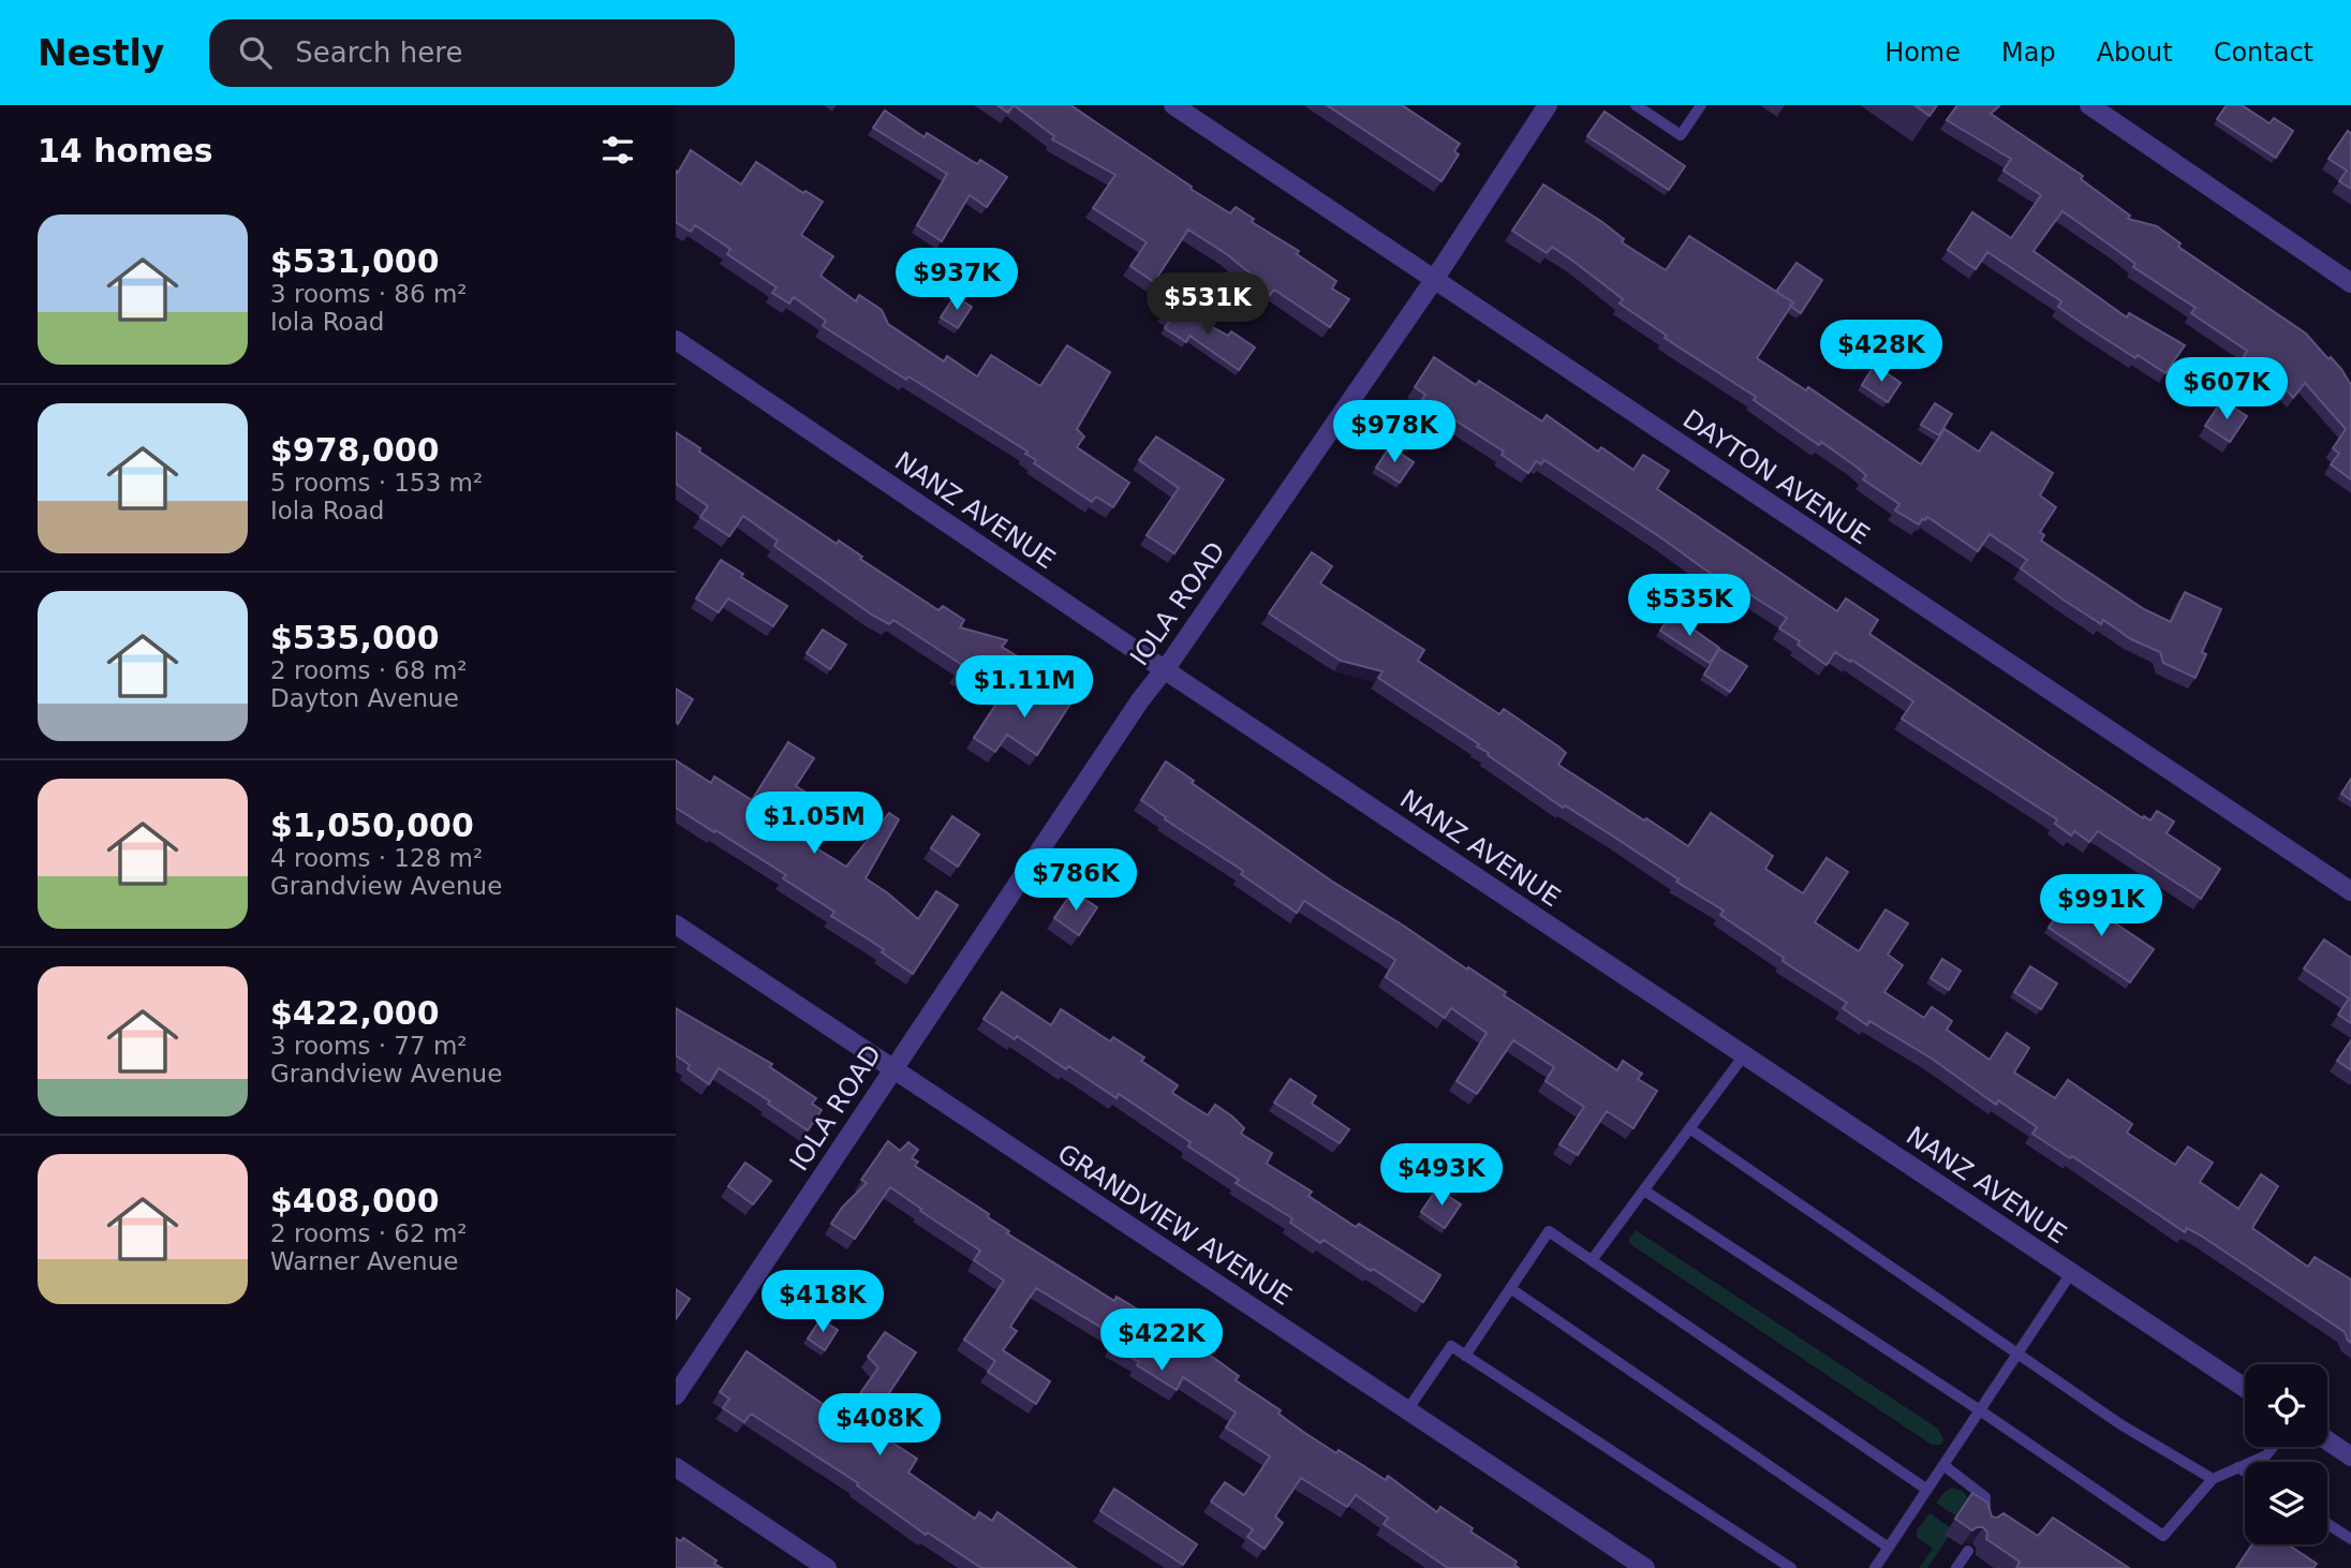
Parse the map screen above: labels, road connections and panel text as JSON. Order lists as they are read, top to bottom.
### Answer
{
  "streets": {
    "street": [
      "DAYTON AVENUE",
      "NANZ AVENUE",
      "IOLA ROAD",
      "GRANDVIEW AVENUE"
    ]
  },
  "crossings": [
    ["DAYTON AVENUE", "IOLA ROAD"],
    ["NANZ AVENUE", "IOLA ROAD"],
    ["IOLA ROAD", "GRANDVIEW AVENUE"]
  ],
  "page": {
    "header": "Nestly",
    "search": "Search here",
    "nav": [
      "Home",
      "Map",
      "About",
      "Contact"
    ],
    "heading": "14 homes",
    "list": [
      {
        "name": "$531,000",
        "note": "3 rooms · 86 m² · Iola Road"
      },
      {
        "name": "$978,000",
        "note": "5 rooms · 153 m² · Iola Road"
      },
      {
        "name": "$535,000",
        "note": "2 rooms · 68 m² · Dayton Avenue"
      },
      {
        "name": "$1,050,000",
        "note": "4 rooms · 128 m² · Grandview Avenue"
      },
      {
        "name": "$422,000",
        "note": "3 rooms · 77 m² · Grandview Avenue"
      },
      {
        "name": "$408,000",
        "note": "2 rooms · 62 m² · Warner Avenue"
      }
    ],
    "price": [
      "$937K",
      "$531K",
      "$428K",
      "$607K",
      "$978K",
      "$535K",
      "$1.11M",
      "$1.05M",
      "$786K",
      "$991K",
      "$493K",
      "$418K",
      "$422K",
      "$408K"
    ]
  }
}
